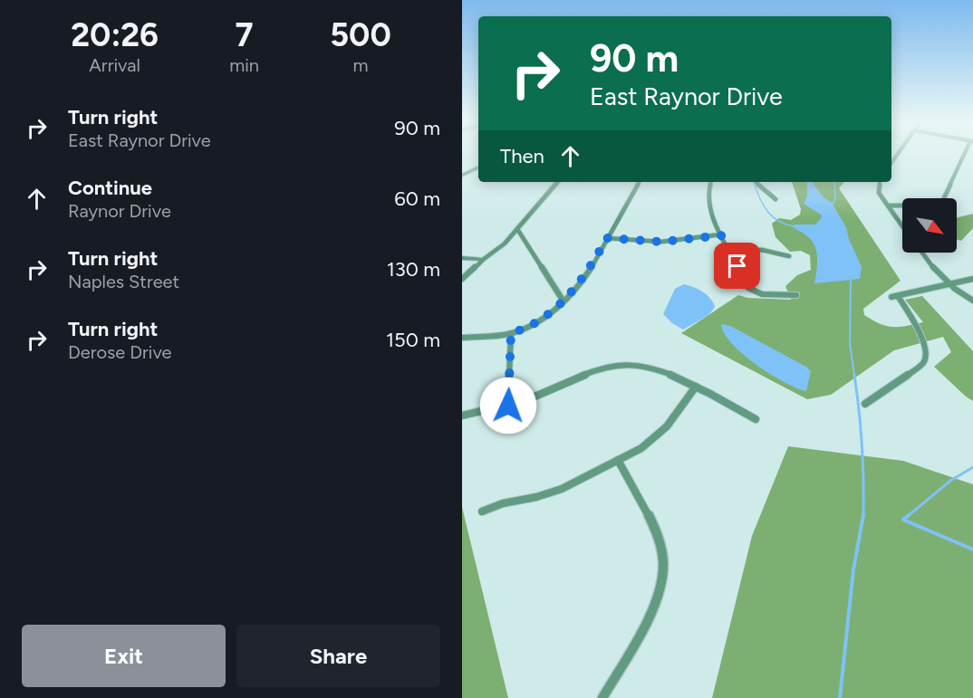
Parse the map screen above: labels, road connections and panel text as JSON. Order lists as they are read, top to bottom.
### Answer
{
  "north": "bottom right",
  "page": {
    "eta": [
      "20:26",
      "Arrival",
      "7",
      "min",
      "500",
      "m"
    ],
    "turn": ["90 m", "East Raynor Drive"],
    "list": [
      {
        "name": "Turn right",
        "note": "East Raynor Drive",
        "value": "90 m"
      },
      {
        "name": "Continue",
        "note": "Raynor Drive",
        "value": "60 m"
      },
      {
        "name": "Turn right",
        "note": "Naples Street",
        "value": "130 m"
      },
      {
        "name": "Turn right",
        "note": "Derose Drive",
        "value": "150 m"
      }
    ],
    "then": "Then",
    "buttons": ["Exit", "Share"]
  }
}
